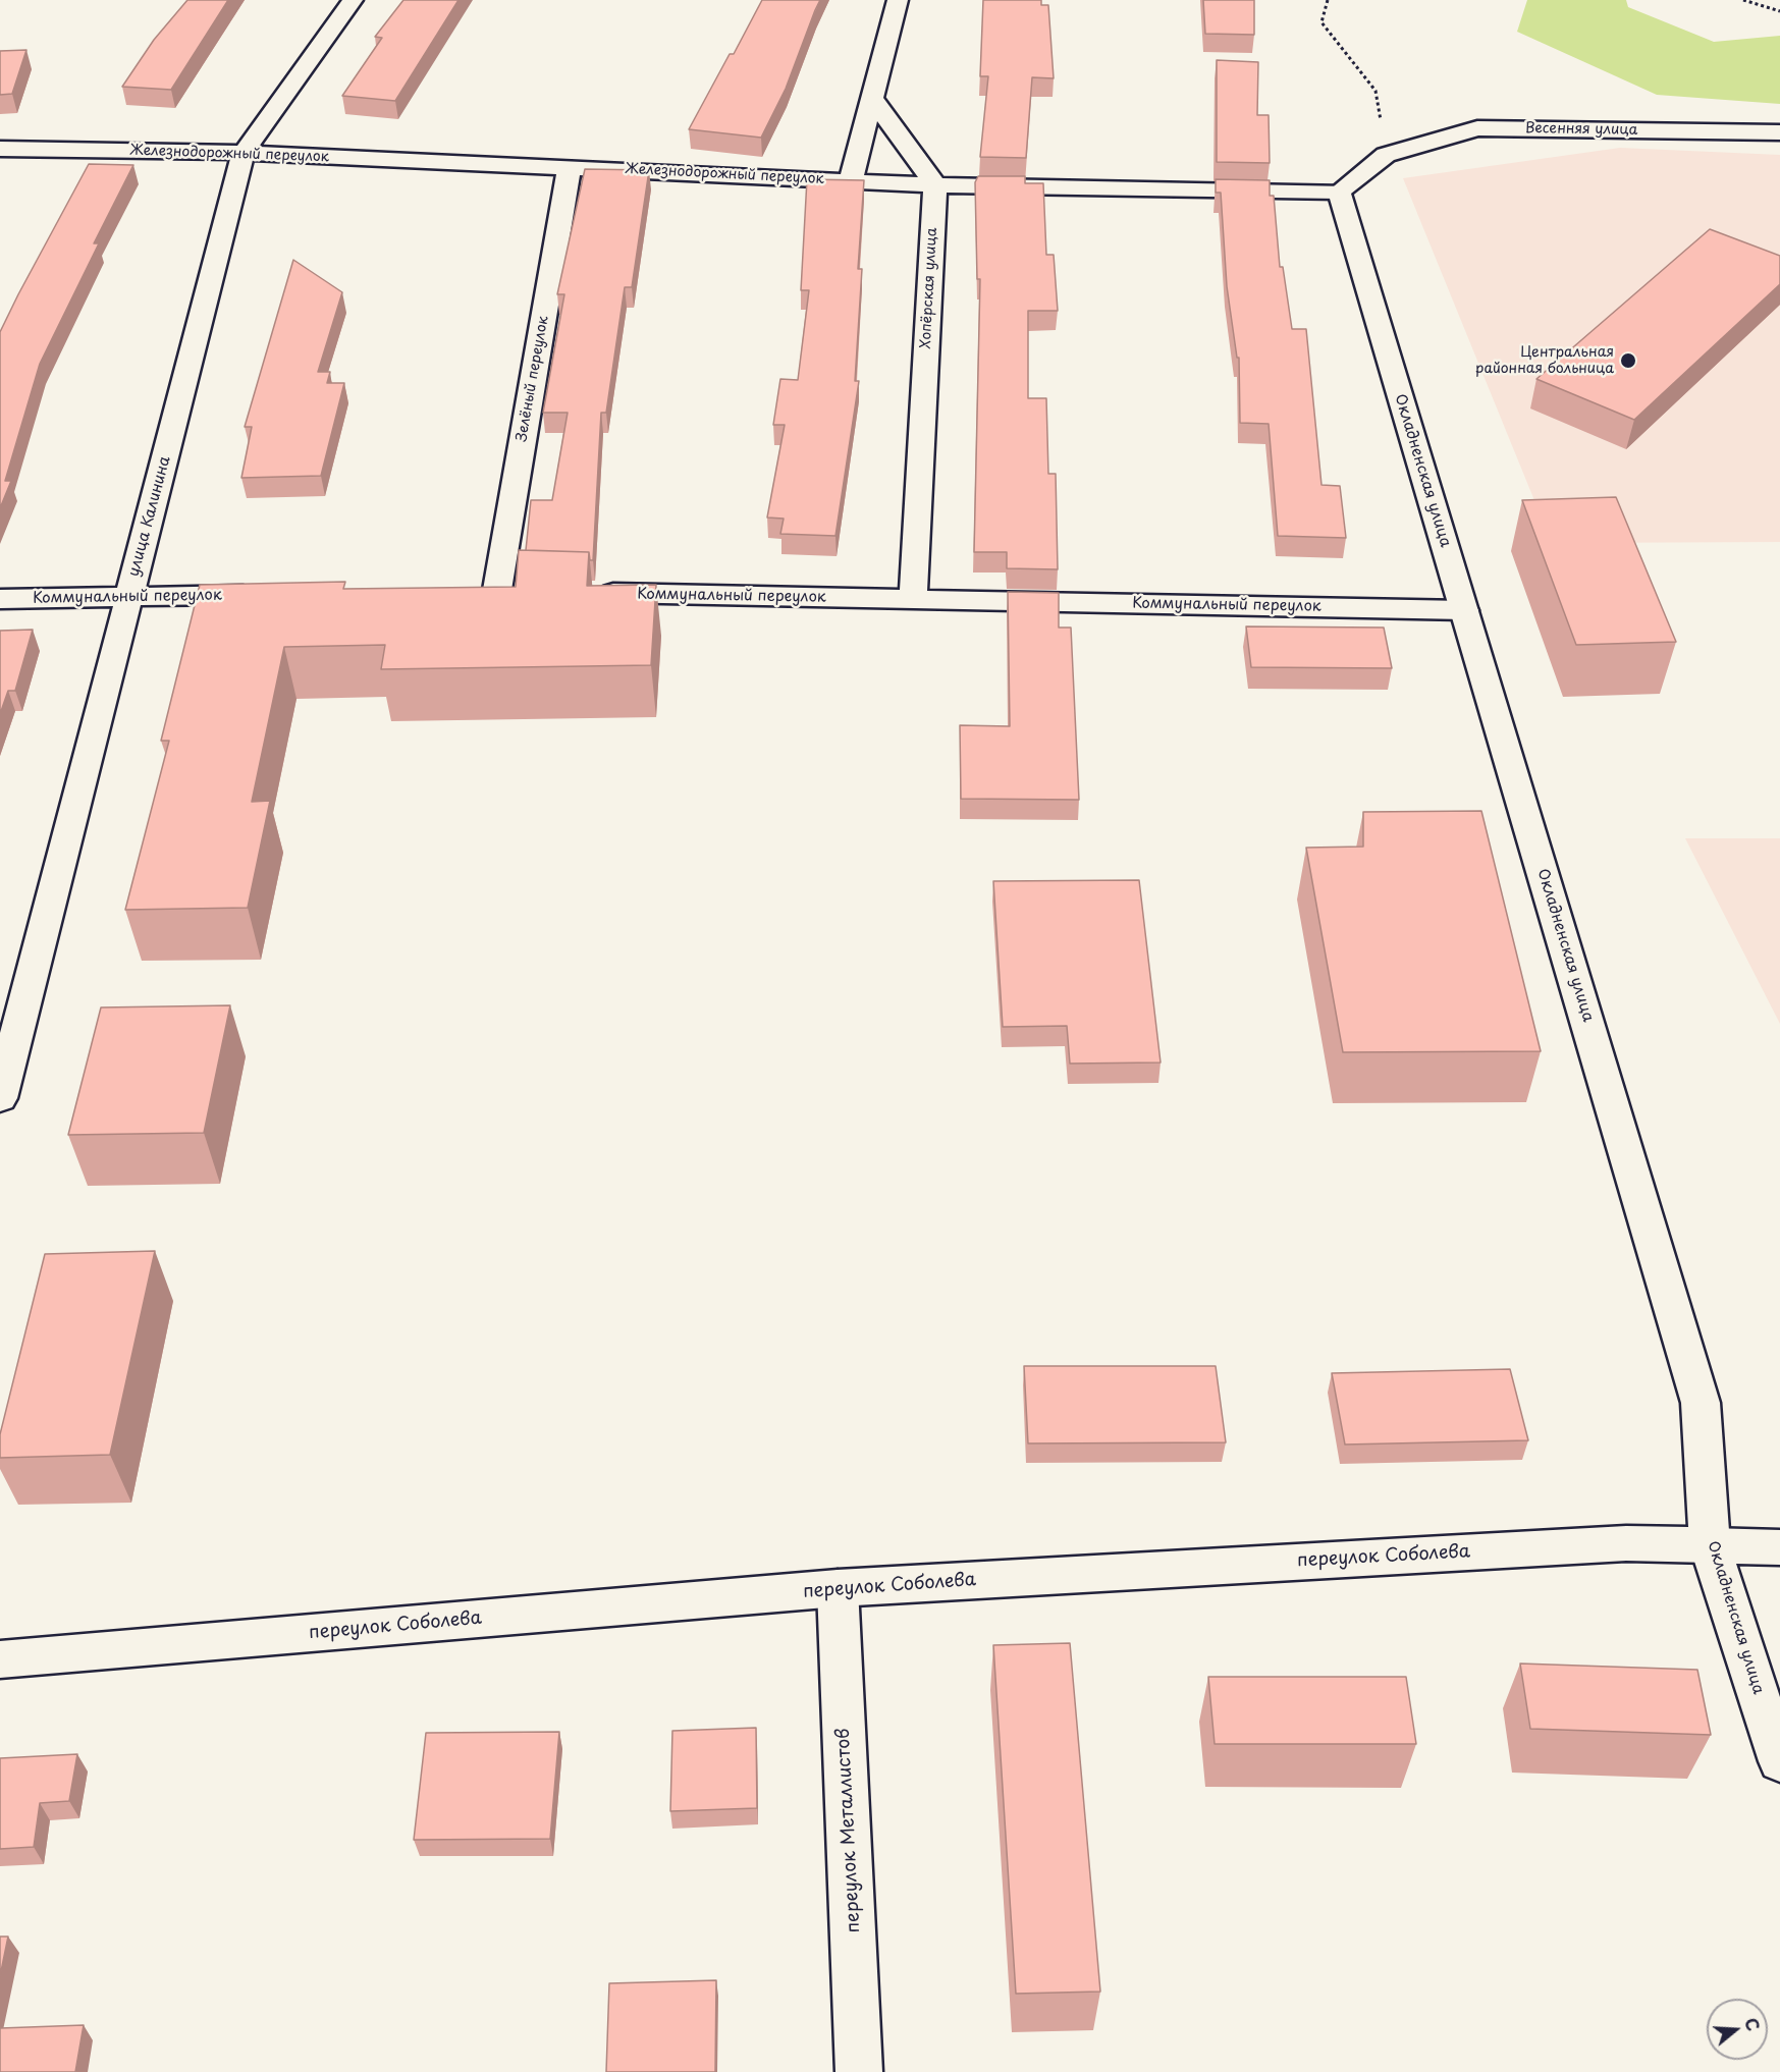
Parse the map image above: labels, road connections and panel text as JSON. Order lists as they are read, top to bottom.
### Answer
{
  "streets": {
    "street": [
      "Весенняя улица",
      "Железнодорожный переулок",
      "Хопёрская улица",
      "Зелёный переулок",
      "Окладненская улица",
      "улица Калинина",
      "Коммунальный переулок",
      "переулок Соболева",
      "переулок Металлистов"
    ]
  },
  "crossings": [
    ["Железнодорожный переулок", "Хопёрская улица"],
    ["Железнодорожный переулок", "Зелёный переулок"],
    ["Железнодорожный переулок", "Окладненская улица"],
    ["Железнодорожный переулок", "улица Калинина"],
    ["Хопёрская улица", "Коммунальный переулок"],
    ["Окладненская улица", "Коммунальный переулок"],
    ["Окладненская улица", "переулок Соболева"],
    ["улица Калинина", "Коммунальный переулок"],
    ["переулок Соболева", "переулок Металлистов"]
  ],
  "places": ["Центральная районная больница"],
  "north": "right"
}
